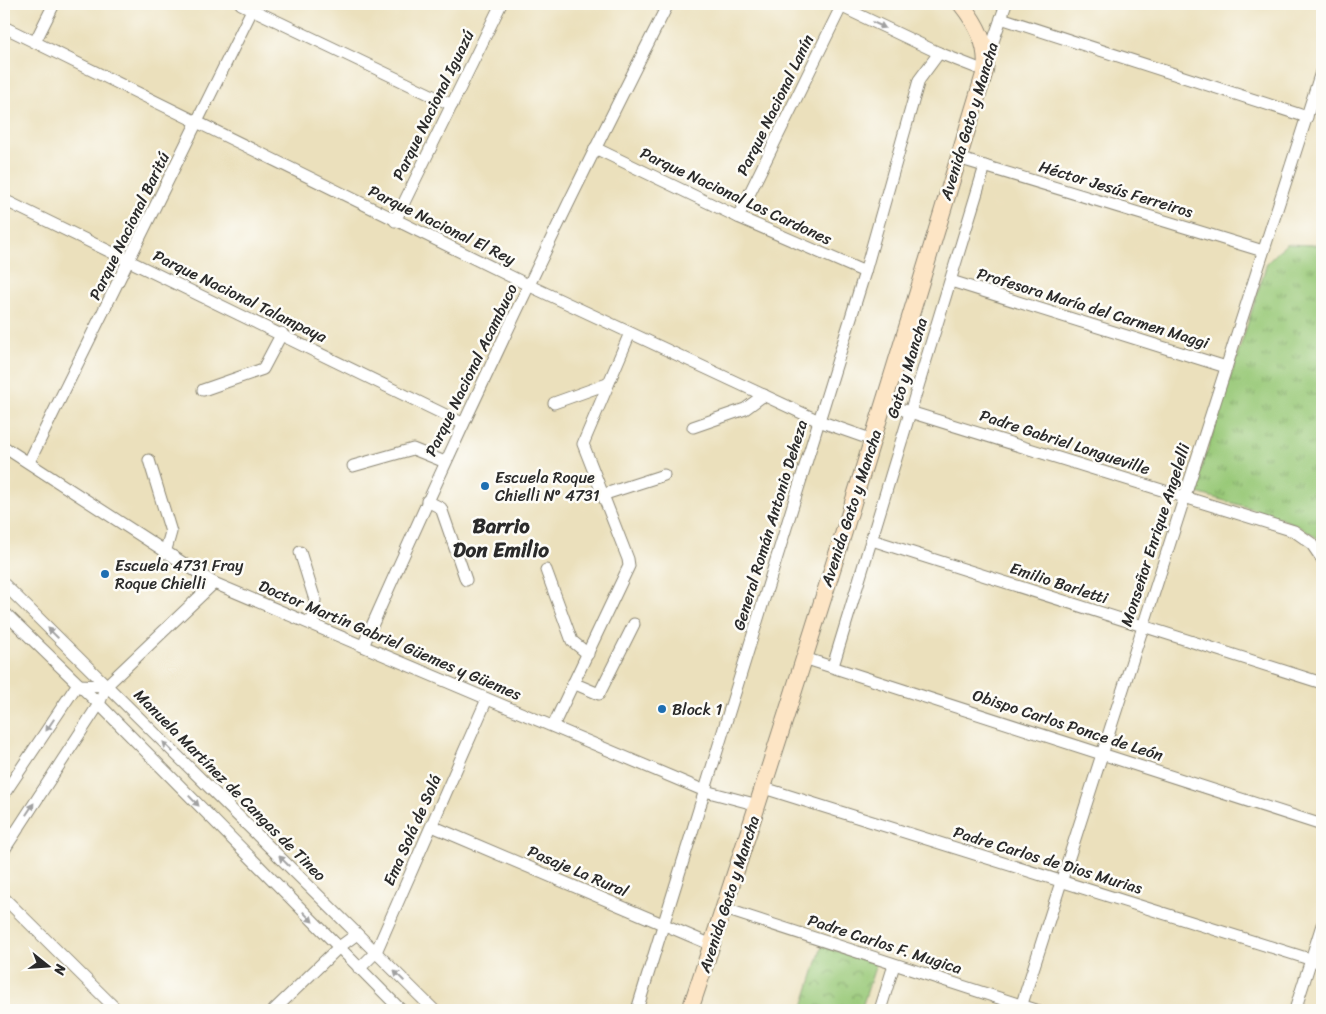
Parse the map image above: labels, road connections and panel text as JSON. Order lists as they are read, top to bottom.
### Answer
{
  "streets": {
    "street": [
      "Parque Nacional Iguazú",
      "Parque Nacional Lanín",
      "Avenida Gato y Mancha",
      "Héctor Jesús Ferreiros",
      "Parque Nacional Los Cardones",
      "Parque Nacional El Rey",
      "Parque Nacional Baritú",
      "Parque Nacional Talampaya",
      "Profesora María del Carmen Maggi",
      "Gato y Mancha",
      "Parque Nacional Acambuco",
      "Padre Gabriel Longueville",
      "General Román Antonio Deheza",
      "Monseñor Enrique Angelelli",
      "Emilio Barletti",
      "Doctor Martín Gabriel Güemes y Güemes",
      "Obispo Carlos Ponce de León",
      "Manuela Martínez de Cangas de Tineo",
      "Ema Solá de Solá",
      "Padre Carlos de Dios Murias",
      "Pasaje La Rural",
      "Padre Carlos F. Mugica"
    ]
  },
  "crossings": [
    ["Parque Nacional Iguazú", "Parque Nacional El Rey"],
    ["Parque Nacional Lanín", "Parque Nacional Los Cardones"],
    ["Avenida Gato y Mancha", "Héctor Jesús Ferreiros"],
    ["Avenida Gato y Mancha", "Parque Nacional El Rey"],
    ["Avenida Gato y Mancha", "Padre Gabriel Longueville"],
    ["Avenida Gato y Mancha", "Doctor Martín Gabriel Güemes y Güemes"],
    ["Avenida Gato y Mancha", "Obispo Carlos Ponce de León"],
    ["Avenida Gato y Mancha", "Padre Carlos de Dios Murias"],
    ["Avenida Gato y Mancha", "Pasaje La Rural"],
    ["Avenida Gato y Mancha", "Padre Carlos F. Mugica"],
    ["Héctor Jesús Ferreiros", "Gato y Mancha"],
    ["Héctor Jesús Ferreiros", "Monseñor Enrique Angelelli"],
    ["Parque Nacional Los Cardones", "Parque Nacional Acambuco"],
    ["Parque Nacional Los Cardones", "General Román Antonio Deheza"],
    ["Parque Nacional El Rey", "Parque Nacional Baritú"],
    ["Parque Nacional El Rey", "Parque Nacional Acambuco"],
    ["Parque Nacional El Rey", "General Román Antonio Deheza"],
    ["Parque Nacional Baritú", "Parque Nacional Talampaya"],
    ["Parque Nacional Baritú", "Doctor Martín Gabriel Güemes y Güemes"],
    ["Parque Nacional Talampaya", "Parque Nacional Acambuco"],
    ["Profesora María del Carmen Maggi", "Gato y Mancha"],
    ["Profesora María del Carmen Maggi", "Monseñor Enrique Angelelli"],
    ["Gato y Mancha", "Padre Gabriel Longueville"],
    ["Gato y Mancha", "Emilio Barletti"],
    ["Gato y Mancha", "Obispo Carlos Ponce de León"],
    ["Parque Nacional Acambuco", "Doctor Martín Gabriel Güemes y Güemes"],
    ["Padre Gabriel Longueville", "Monseñor Enrique Angelelli"],
    ["General Román Antonio Deheza", "Doctor Martín Gabriel Güemes y Güemes"],
    ["General Román Antonio Deheza", "Pasaje La Rural"],
    ["Monseñor Enrique Angelelli", "Emilio Barletti"],
    ["Monseñor Enrique Angelelli", "Obispo Carlos Ponce de León"],
    ["Monseñor Enrique Angelelli", "Padre Carlos de Dios Murias"],
    ["Monseñor Enrique Angelelli", "Padre Carlos F. Mugica"],
    ["Doctor Martín Gabriel Güemes y Güemes", "Ema Solá de Solá"],
    ["Manuela Martínez de Cangas de Tineo", "Ema Solá de Solá"],
    ["Ema Solá de Solá", "Pasaje La Rural"]
  ],
  "districts": ["Barrio Don Emilio"],
  "places": ["Escuela Roque Chielli Nº 4731", "Escuela 4731 Fray Roque Chielli", "Block 1"],
  "north": "right"
}
